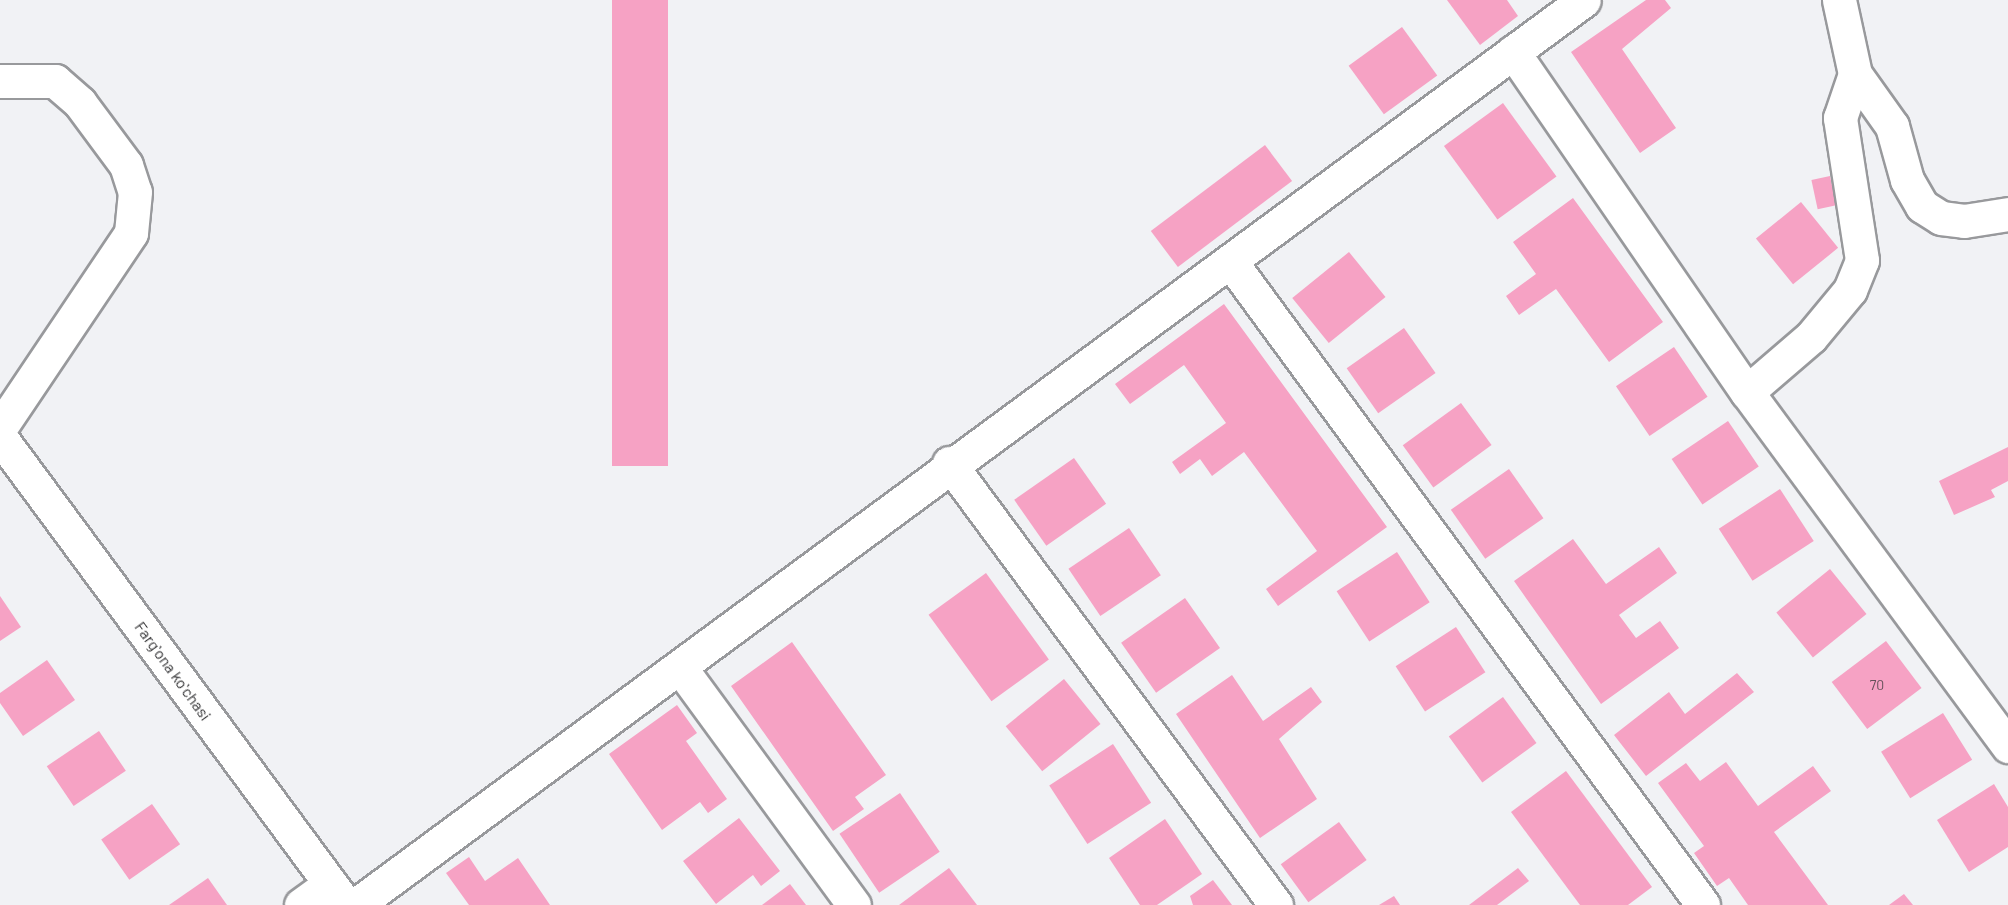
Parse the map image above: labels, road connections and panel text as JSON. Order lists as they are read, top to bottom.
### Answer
{
  "streets": {
    "street": ["Fargʻona koʻchasi"]
  },
  "house_numbers": ["70"]
}
